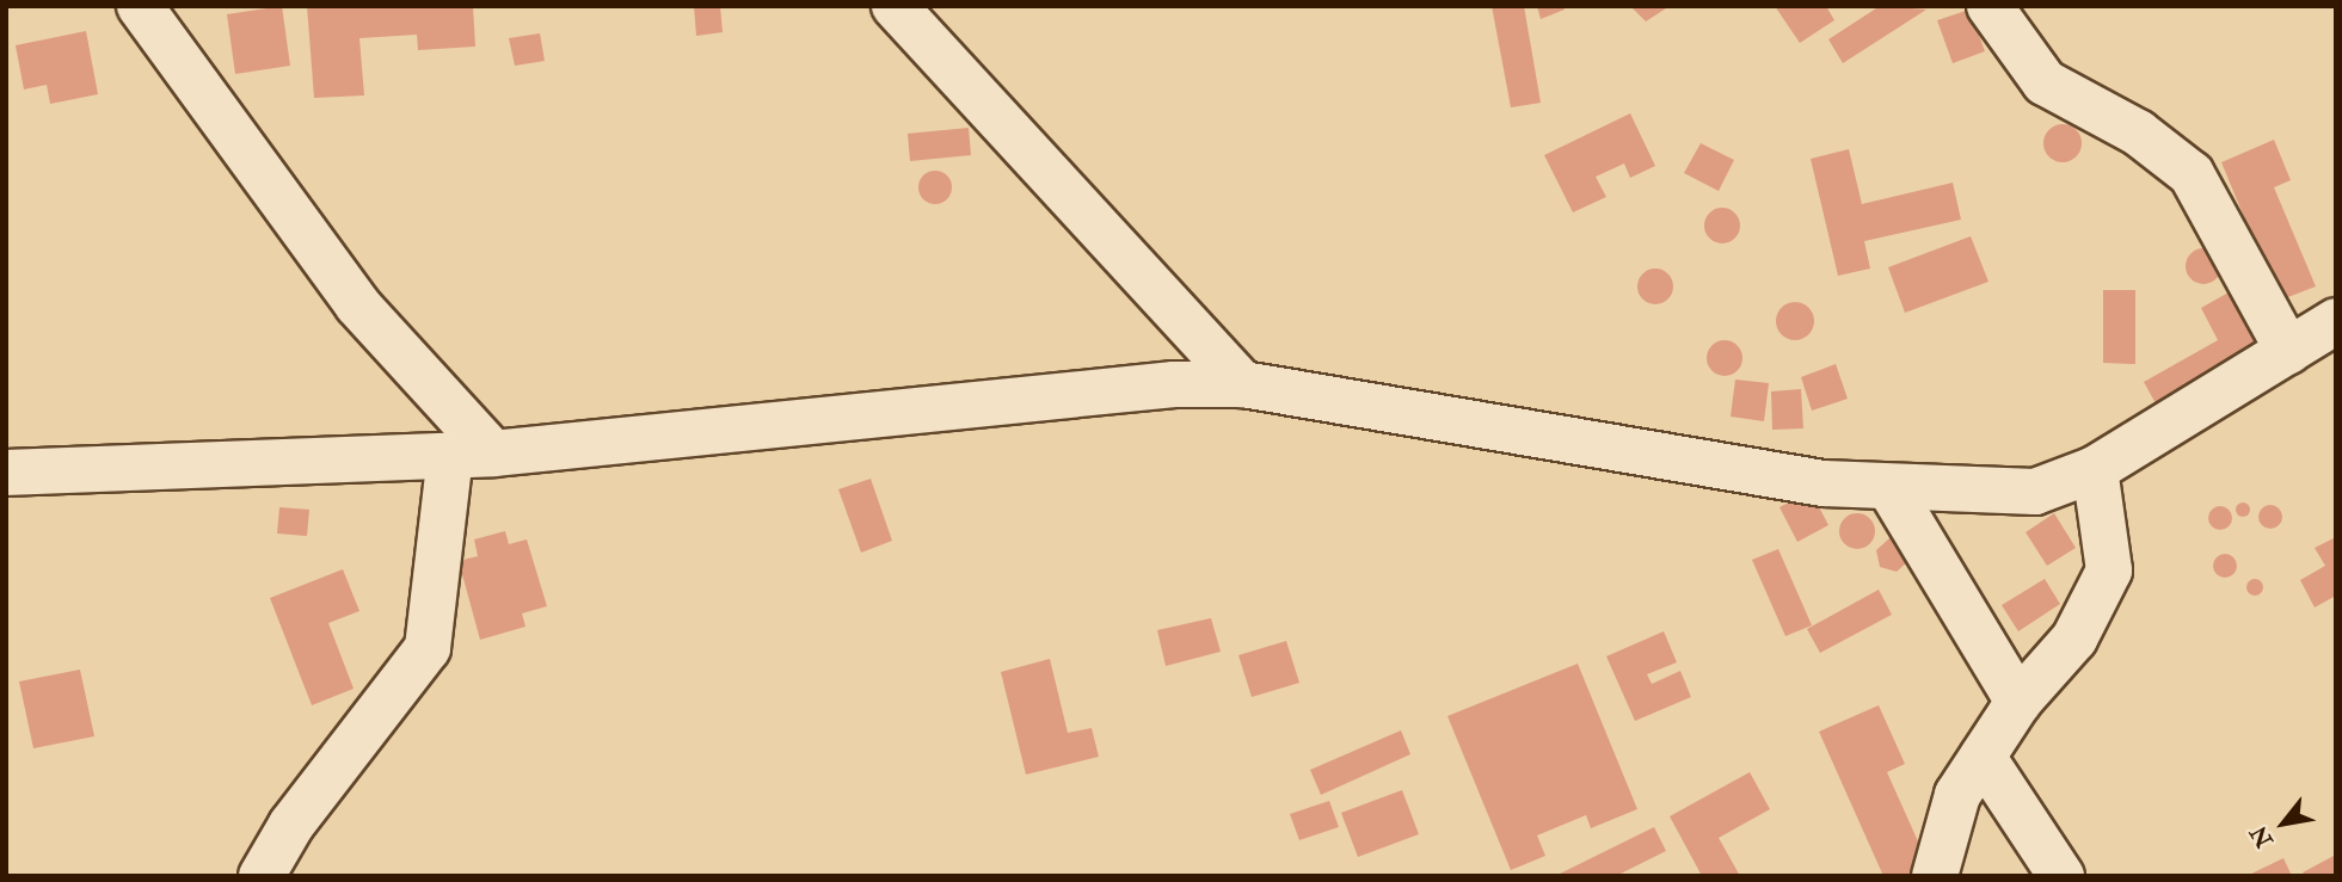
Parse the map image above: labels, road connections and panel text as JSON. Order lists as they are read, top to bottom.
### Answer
{
  "north": "bottom left"
}
